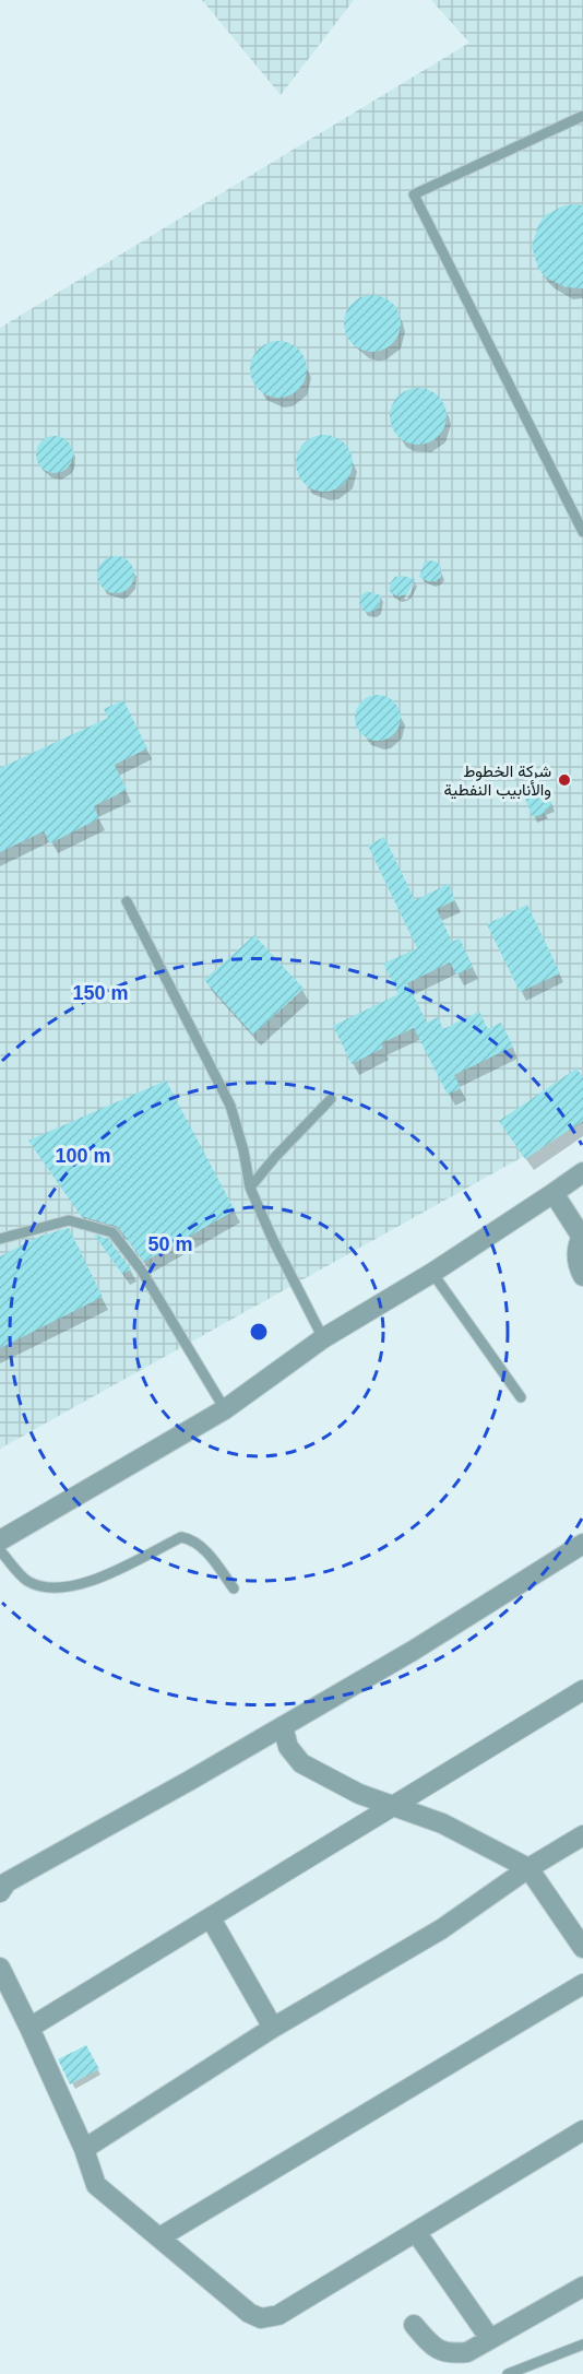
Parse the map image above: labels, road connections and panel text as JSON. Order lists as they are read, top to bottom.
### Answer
{
  "places": ["شركة الخطوط والأنابيب النفطية"],
  "rings": ["150 m", "100 m", "50 m"]
}
